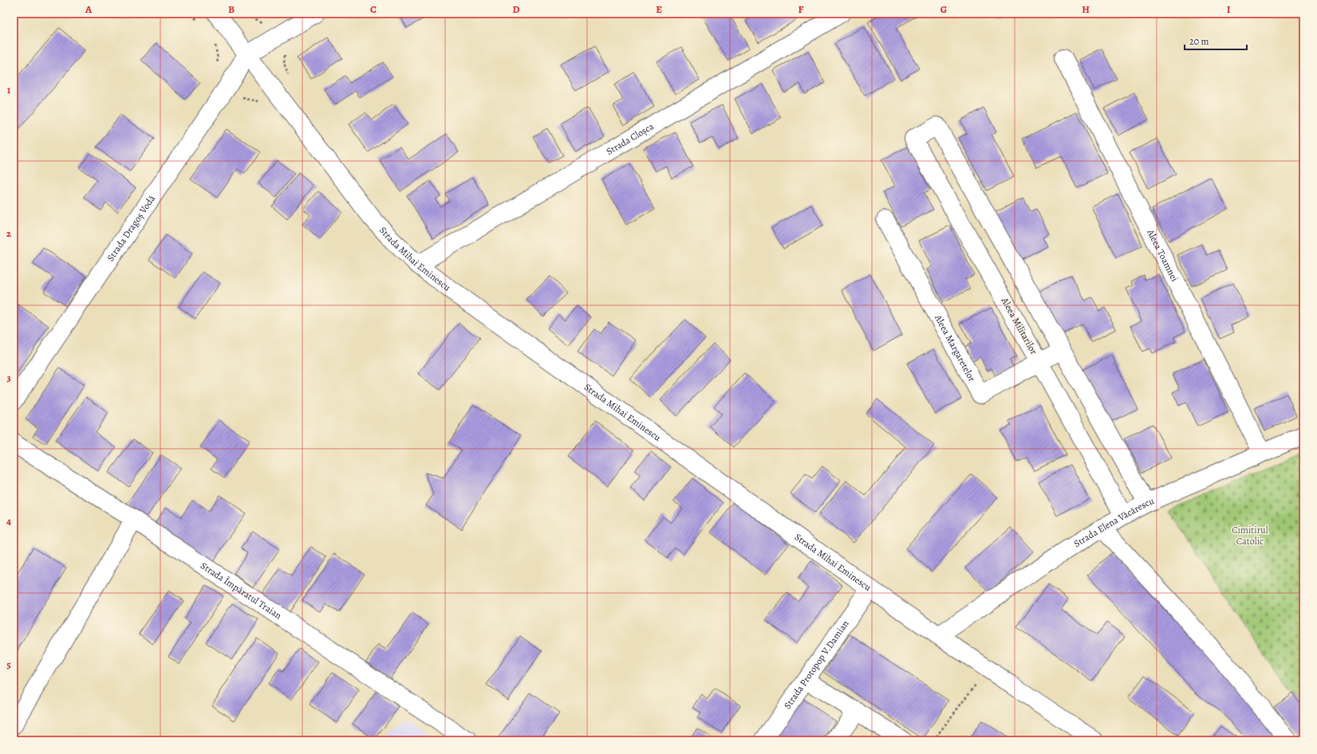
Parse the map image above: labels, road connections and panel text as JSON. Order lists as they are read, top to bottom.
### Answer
{
  "streets": {
    "street": [
      "Strada Cloșca",
      "Strada Dragoș Vodă",
      "Aleea Toamnei",
      "Strada Mihai Eminescu",
      "Aleea Militarilor",
      "Aleea Margaretelor",
      "Strada Elena Văcărescu",
      "Strada Împăratul Traian",
      "Strada Protopop V.Damian"
    ]
  },
  "crossings": [
    ["Strada Cloșca", "Strada Mihai Eminescu"],
    ["Strada Dragoș Vodă", "Strada Mihai Eminescu"],
    ["Aleea Toamnei", "Strada Elena Văcărescu"],
    ["Strada Mihai Eminescu", "Strada Elena Văcărescu"],
    ["Strada Mihai Eminescu", "Strada Protopop V.Damian"],
    ["Aleea Militarilor", "Aleea Margaretelor"],
    ["Aleea Militarilor", "Strada Elena Văcărescu"]
  ],
  "parks": ["Cimitirul Catolic"],
  "scale_bar": "20 m",
  "grid": {
    "columns": [
      "A",
      "B",
      "C",
      "D",
      "E",
      "F",
      "G",
      "H",
      "I"
    ],
    "rows": [
      "1",
      "2",
      "3",
      "4",
      "5"
    ]
  }
}
